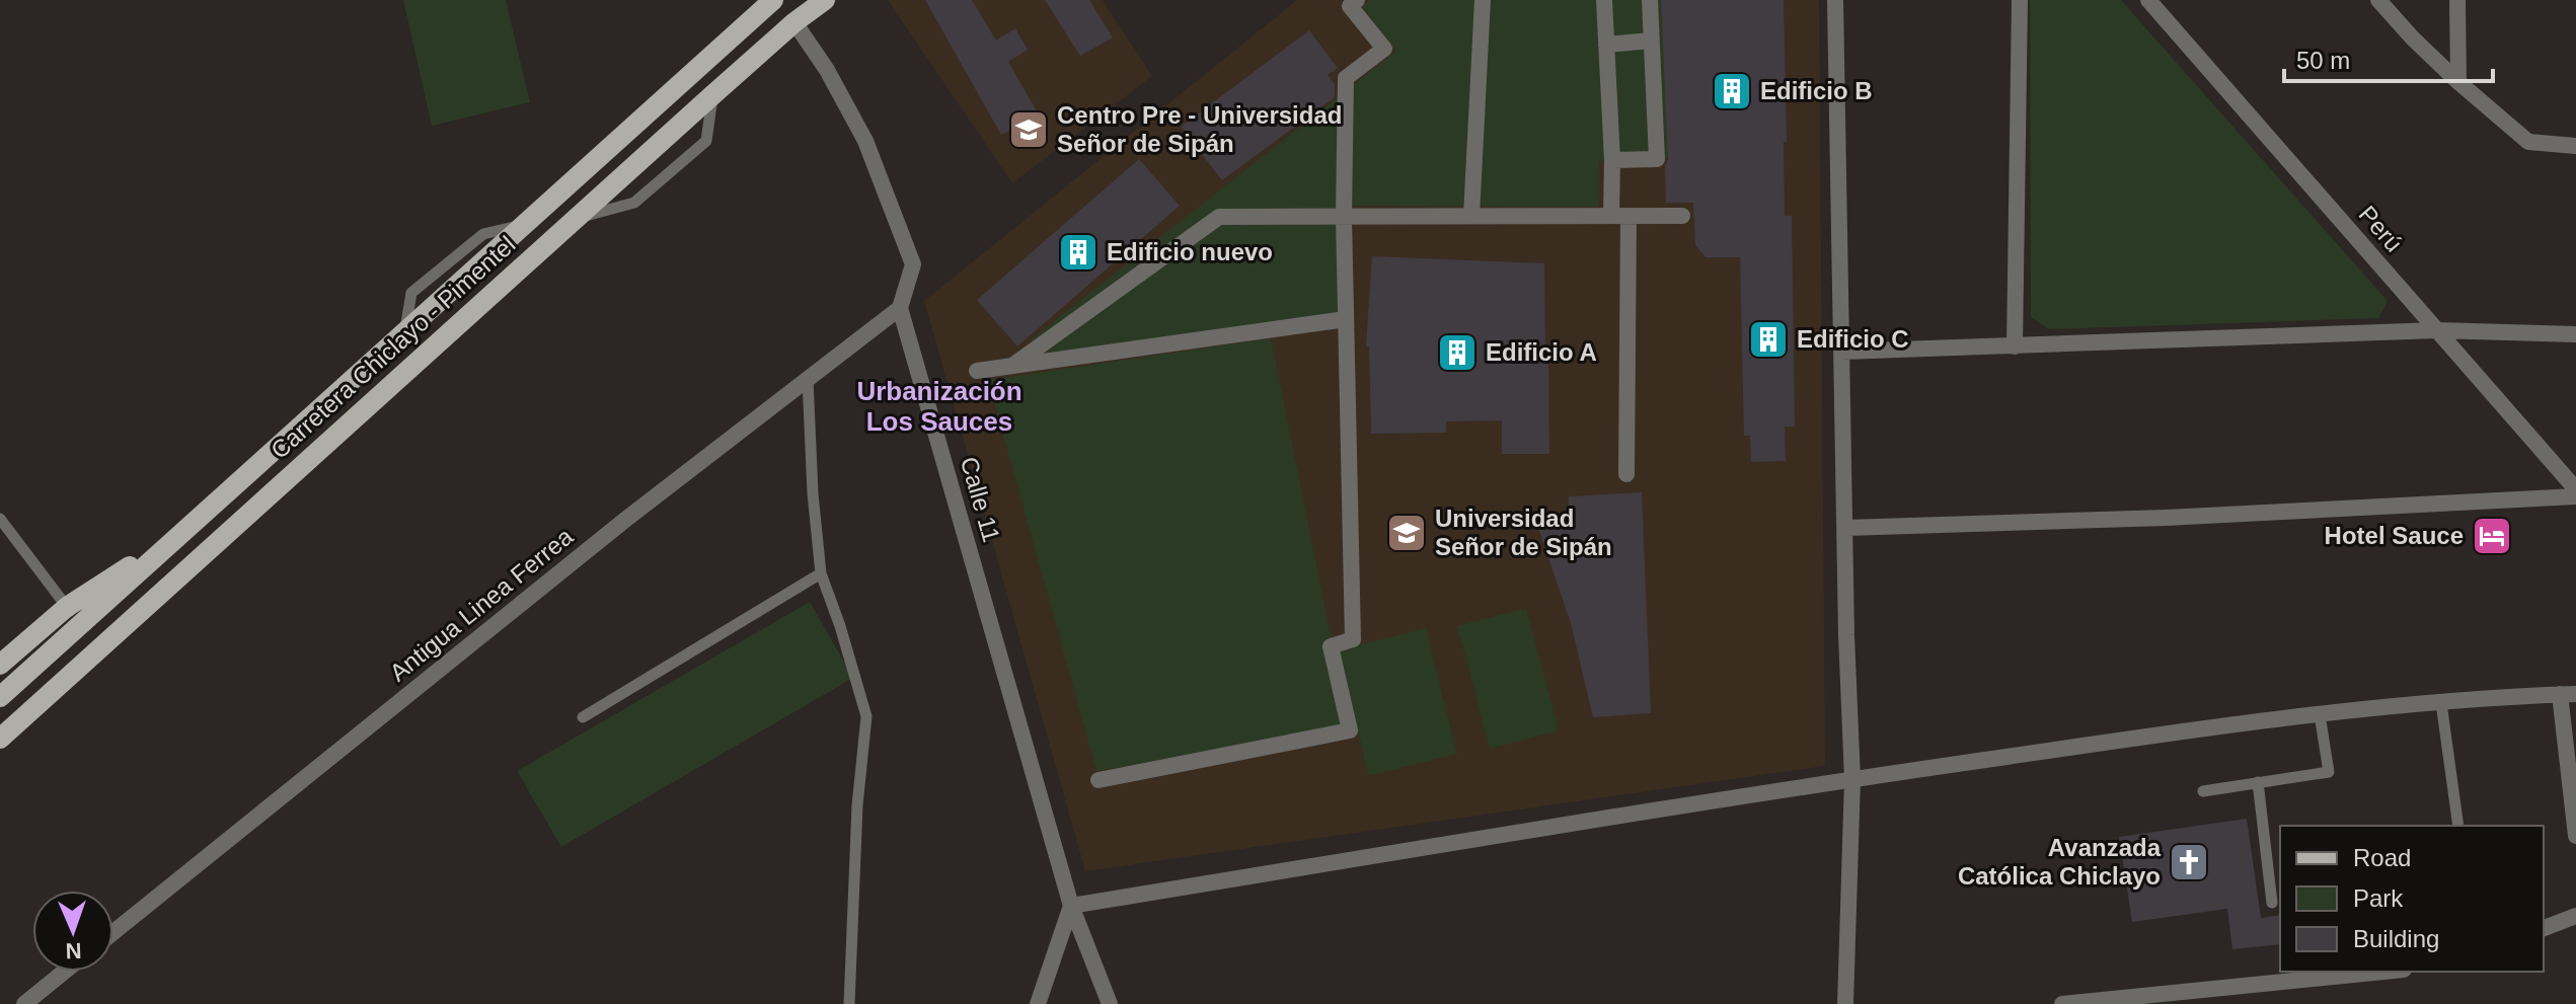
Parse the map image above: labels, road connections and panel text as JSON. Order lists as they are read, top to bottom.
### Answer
{
  "streets": {
    "main road": ["Carretera Chiclayo - Pimentel"],
    "street": ["Perú", "Calle 11", "Antigua Linea Ferrea"]
  },
  "crossings": [
    ["Calle 11", "Antigua Linea Ferrea"]
  ],
  "districts": ["Urbanización Los Sauces"],
  "places": {
    "building": [
      "Edificio B",
      "Edificio nuevo",
      "Edificio C",
      "Edificio A"
    ],
    "school or university": ["Centro Pre - Universidad Señor de Sipán", "Universidad Señor de Sipán"],
    "hotel": ["Hotel Sauce"],
    "church": ["Avanzada Católica Chiclayo"]
  },
  "legend": ["Road", "Park", "Building"],
  "scale_bar": "50 m",
  "north": "bottom"
}
